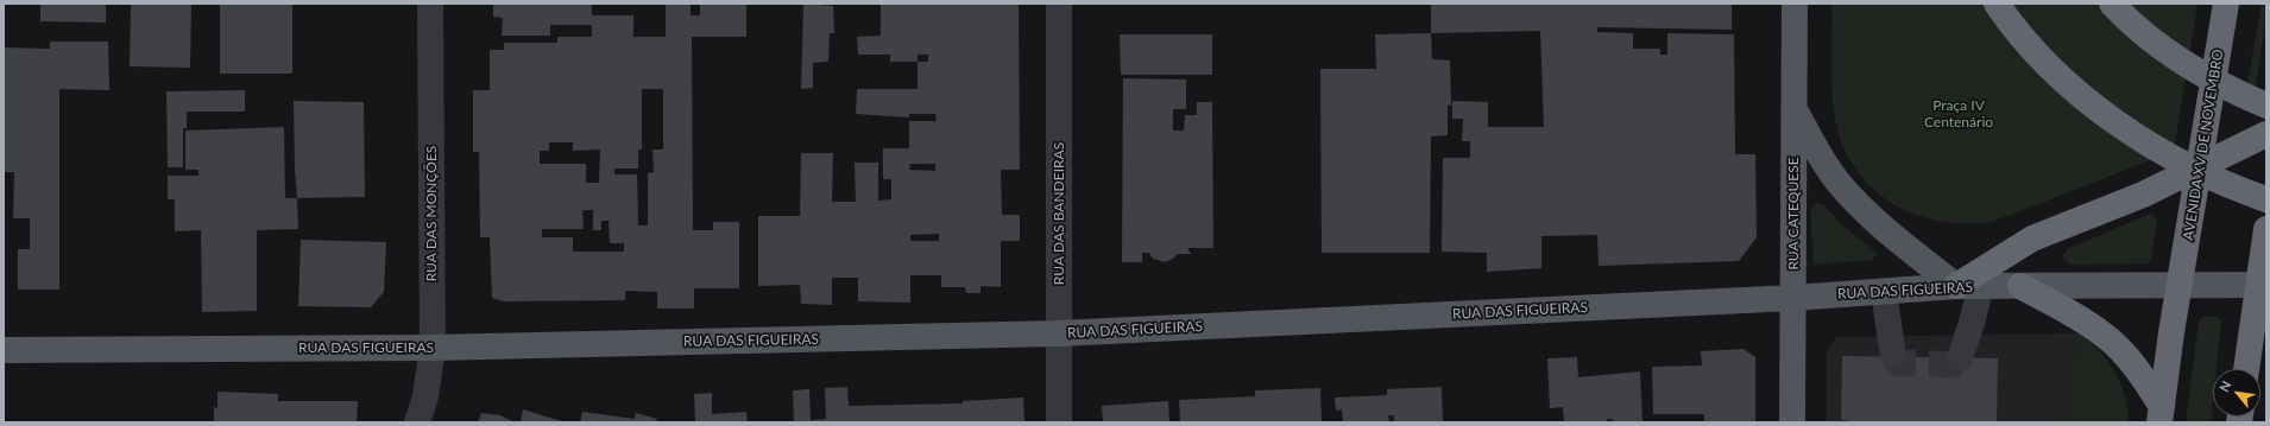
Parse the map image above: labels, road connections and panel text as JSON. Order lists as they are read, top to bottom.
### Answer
{
  "streets": {
    "highway": ["AVENIDA XV DE NOVEMBRO"],
    "main road": ["RUA CATEQUESE", "RUA DAS FIGUEIRAS"],
    "street": ["RUA DAS MONÇÕES", "RUA DAS BANDEIRAS"]
  },
  "crossings": [
    ["AVENIDA XV DE NOVEMBRO", "RUA DAS FIGUEIRAS"],
    ["RUA DAS MONÇÕES", "RUA DAS FIGUEIRAS"],
    ["RUA DAS BANDEIRAS", "RUA DAS FIGUEIRAS"],
    ["RUA CATEQUESE", "RUA DAS FIGUEIRAS"]
  ],
  "parks": ["Praça IV Centenário"],
  "north": "top left"
}
